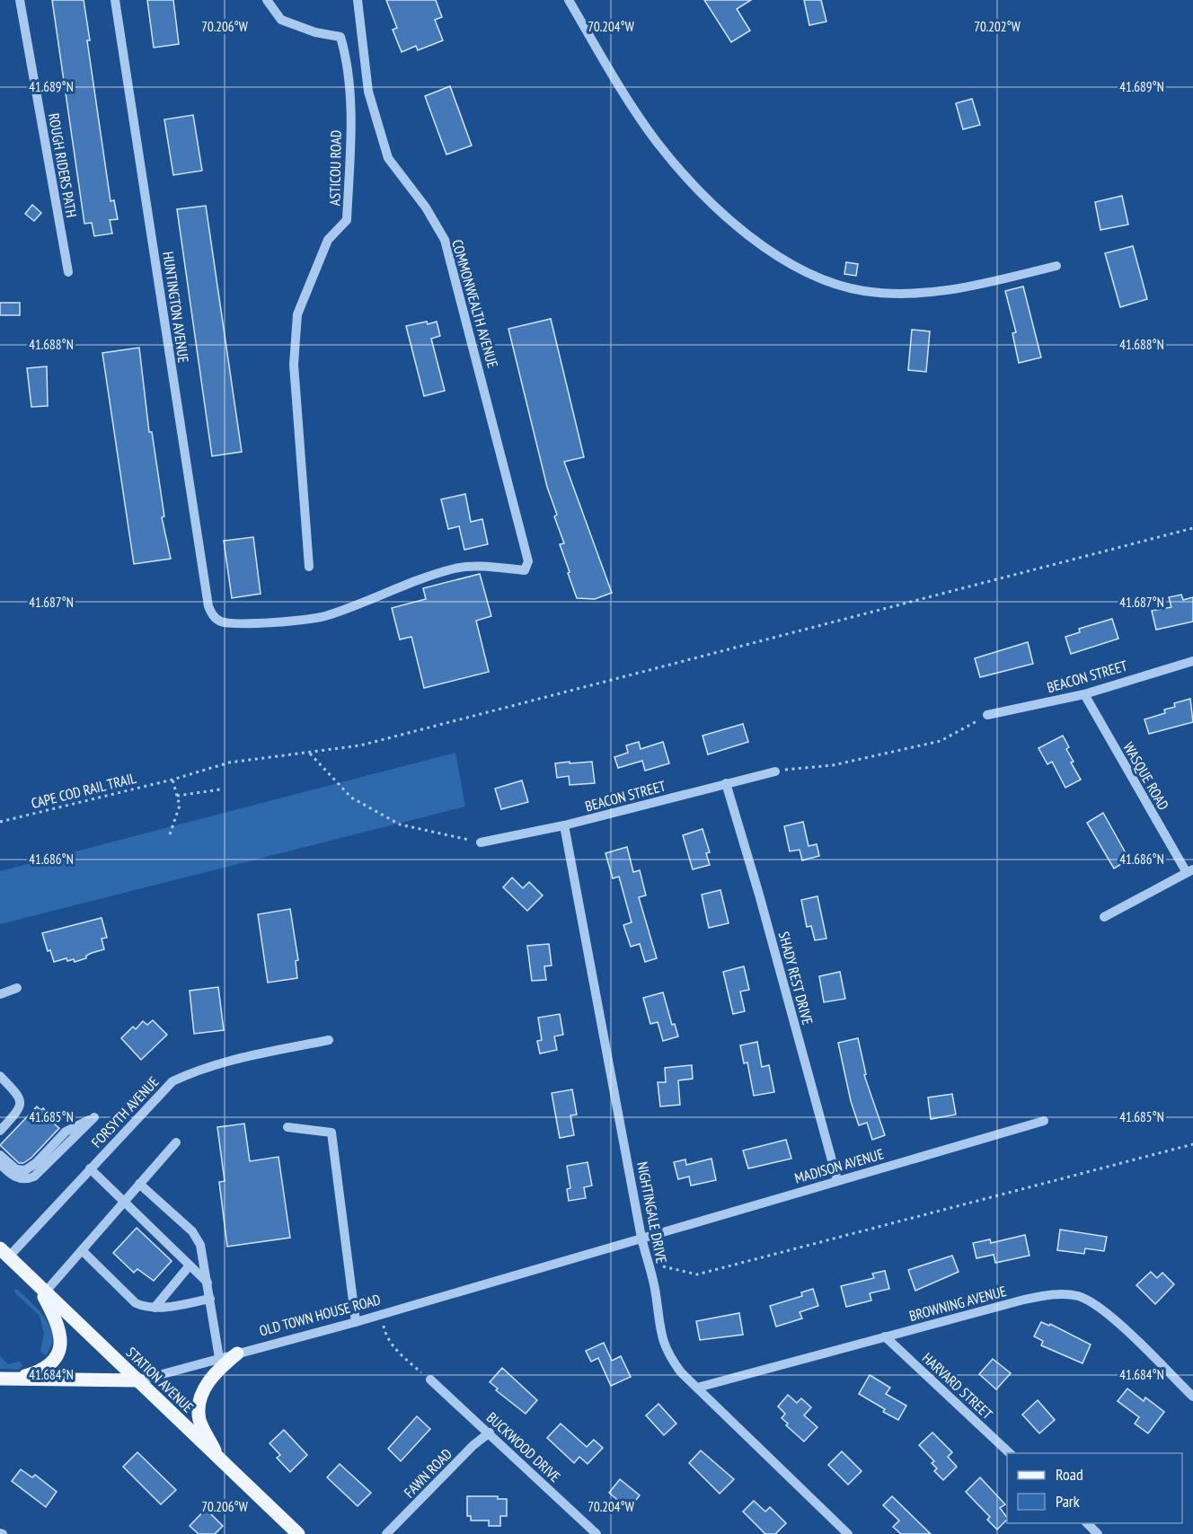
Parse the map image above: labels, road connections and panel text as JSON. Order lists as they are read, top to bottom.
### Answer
{
  "streets": {
    "main road": ["OLD TOWN HOUSE ROAD", "STATION AVENUE"],
    "street": [
      "ROUGH RIDERS PATH",
      "ASTICOU ROAD",
      "COMMONWEALTH AVENUE",
      "HUNTINGTON AVENUE",
      "BEACON STREET",
      "WASQUE ROAD",
      "SHADY REST DRIVE",
      "FORSYTH AVENUE",
      "MADISON AVENUE",
      "NIGHTINGALE DRIVE",
      "BROWNING AVENUE",
      "HARVARD STREET",
      "BUCKWOOD DRIVE",
      "FAWN ROAD"
    ],
    "path": ["CAPE COD RAIL TRAIL"]
  },
  "crossings": [
    ["COMMONWEALTH AVENUE", "HUNTINGTON AVENUE"],
    ["BEACON STREET", "WASQUE ROAD"],
    ["BEACON STREET", "SHADY REST DRIVE"],
    ["BEACON STREET", "NIGHTINGALE DRIVE"],
    ["SHADY REST DRIVE", "MADISON AVENUE"],
    ["FORSYTH AVENUE", "STATION AVENUE"],
    ["MADISON AVENUE", "NIGHTINGALE DRIVE"],
    ["MADISON AVENUE", "OLD TOWN HOUSE ROAD"],
    ["NIGHTINGALE DRIVE", "BROWNING AVENUE"],
    ["NIGHTINGALE DRIVE", "OLD TOWN HOUSE ROAD"],
    ["BROWNING AVENUE", "HARVARD STREET"],
    ["OLD TOWN HOUSE ROAD", "STATION AVENUE"],
    ["BUCKWOOD DRIVE", "FAWN ROAD"]
  ],
  "legend": ["Road", "Park"],
  "coordinates": [
    "70.206°W",
    "70.204°W",
    "70.202°W",
    "41.689°N",
    "41.688°N",
    "41.687°N",
    "41.686°N",
    "41.685°N",
    "41.684°N"
  ]
}
